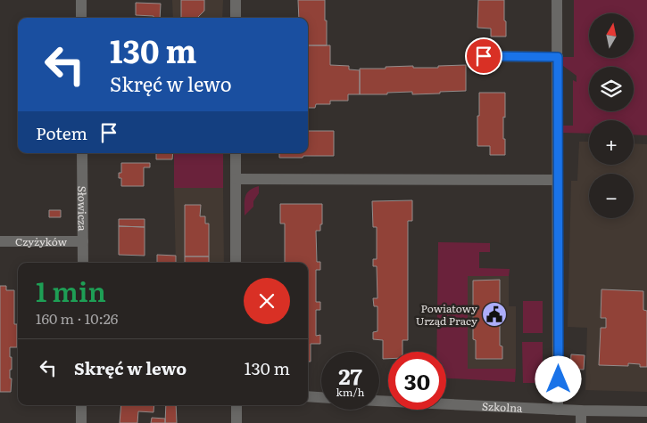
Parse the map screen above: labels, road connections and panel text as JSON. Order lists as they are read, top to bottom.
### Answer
{
  "streets": {
    "street": ["Słowicza", "Czyżyków", "Szkolna"]
  },
  "crossings": [
    ["Słowicza", "Czyżyków"]
  ],
  "places": {
    "public building": ["Powiatowy Urząd Pracy"]
  },
  "north": "top",
  "page": {
    "map_buttons": ["+", "−"],
    "turn": ["130 m", "Skręć w lewo"],
    "then": "Potem",
    "heading": ["1 min", "160 m · 10:26"],
    "list": [
      {
        "name": "Skręć w lewo",
        "value": "130 m"
      }
    ],
    "speed": "27 km/h",
    "limit": "30"
  }
}
